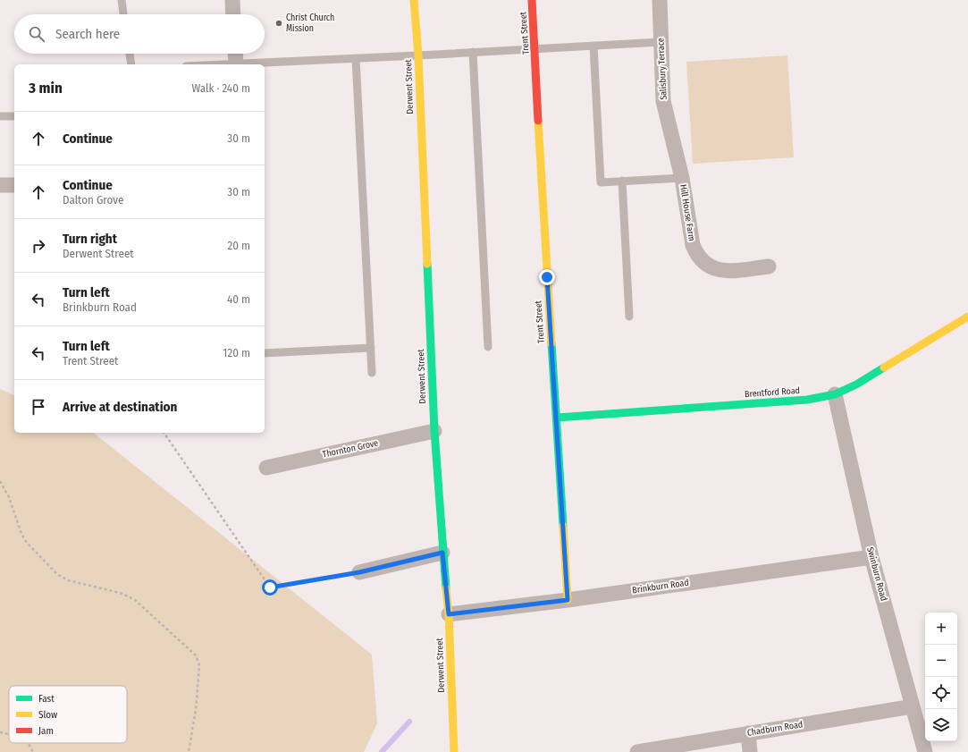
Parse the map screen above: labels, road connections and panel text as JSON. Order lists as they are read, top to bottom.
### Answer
{
  "streets": {
    "street": [
      "Trent Street",
      "Salisbury Terrace",
      "Derwent Street",
      "Hill House Farm",
      "Brentford Road",
      "Thornton Grove",
      "Swinburn Road",
      "Brinkburn Road",
      "Chadburn Road"
    ]
  },
  "crossings": [
    ["Trent Street", "Brentford Road"],
    ["Trent Street", "Brinkburn Road"],
    ["Salisbury Terrace", "Hill House Farm"],
    ["Derwent Street", "Thornton Grove"],
    ["Derwent Street", "Brinkburn Road"],
    ["Brentford Road", "Swinburn Road"],
    ["Swinburn Road", "Brinkburn Road"],
    ["Swinburn Road", "Chadburn Road"]
  ],
  "places": ["Christ Church Mission"],
  "legend": ["Fast", "Slow", "Jam"],
  "page": {
    "search": "Search here",
    "heading": ["3 min", "Walk · 240 m"],
    "list": [
      ["Continue", "30 m"],
      ["Continue", "Dalton Grove", "30 m"],
      ["Turn right", "Derwent Street", "20 m"],
      ["Turn left", "Brinkburn Road", "40 m"],
      ["Turn left", "Trent Street", "120 m"],
      "Arrive at destination"
    ],
    "map_buttons": ["+", "−"]
  }
}
